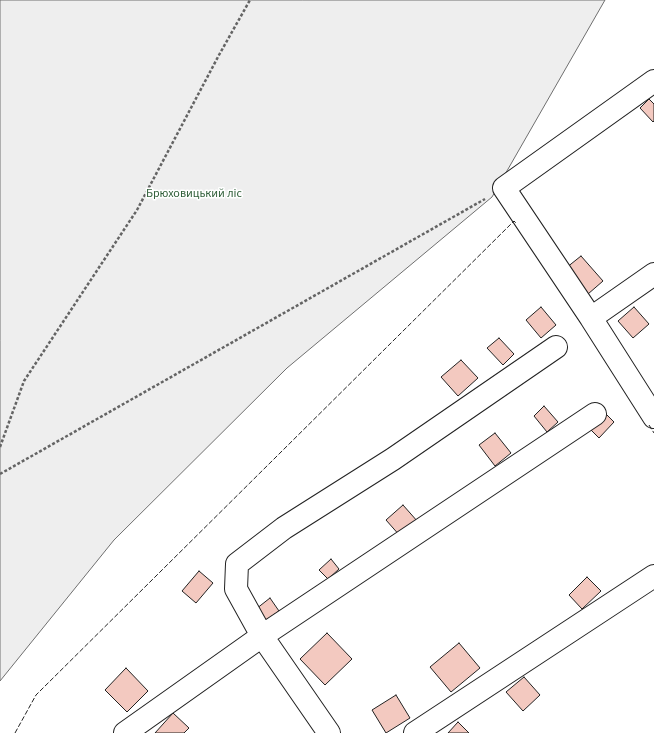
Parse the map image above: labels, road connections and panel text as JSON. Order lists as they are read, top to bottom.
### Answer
{
  "parks": ["Брюховицький ліс"]
}
